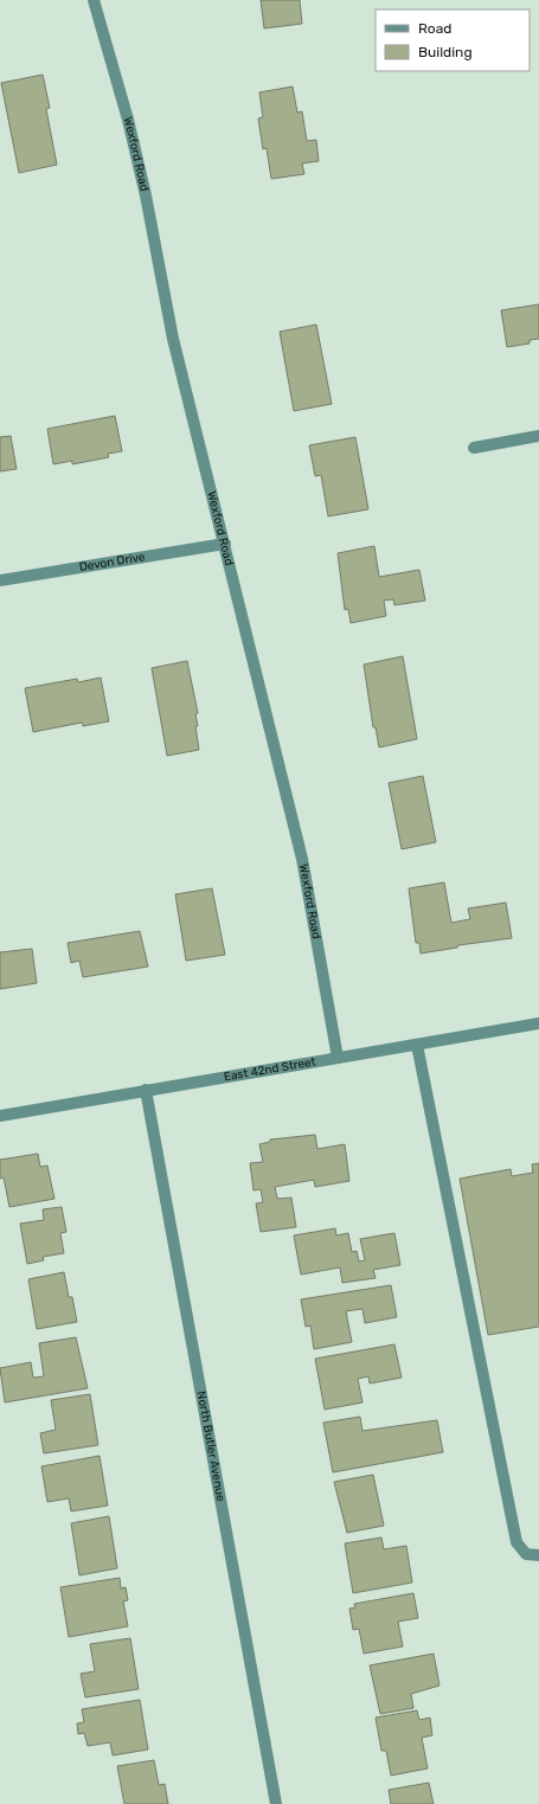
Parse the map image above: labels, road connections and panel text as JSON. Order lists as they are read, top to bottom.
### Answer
{
  "streets": {
    "street": [
      "Wexford Road",
      "Devon Drive",
      "East 42nd Street",
      "North Butler Avenue"
    ]
  },
  "crossings": [
    ["Wexford Road", "Devon Drive"],
    ["Wexford Road", "East 42nd Street"],
    ["East 42nd Street", "North Butler Avenue"]
  ],
  "legend": ["Road", "Building"]
}
